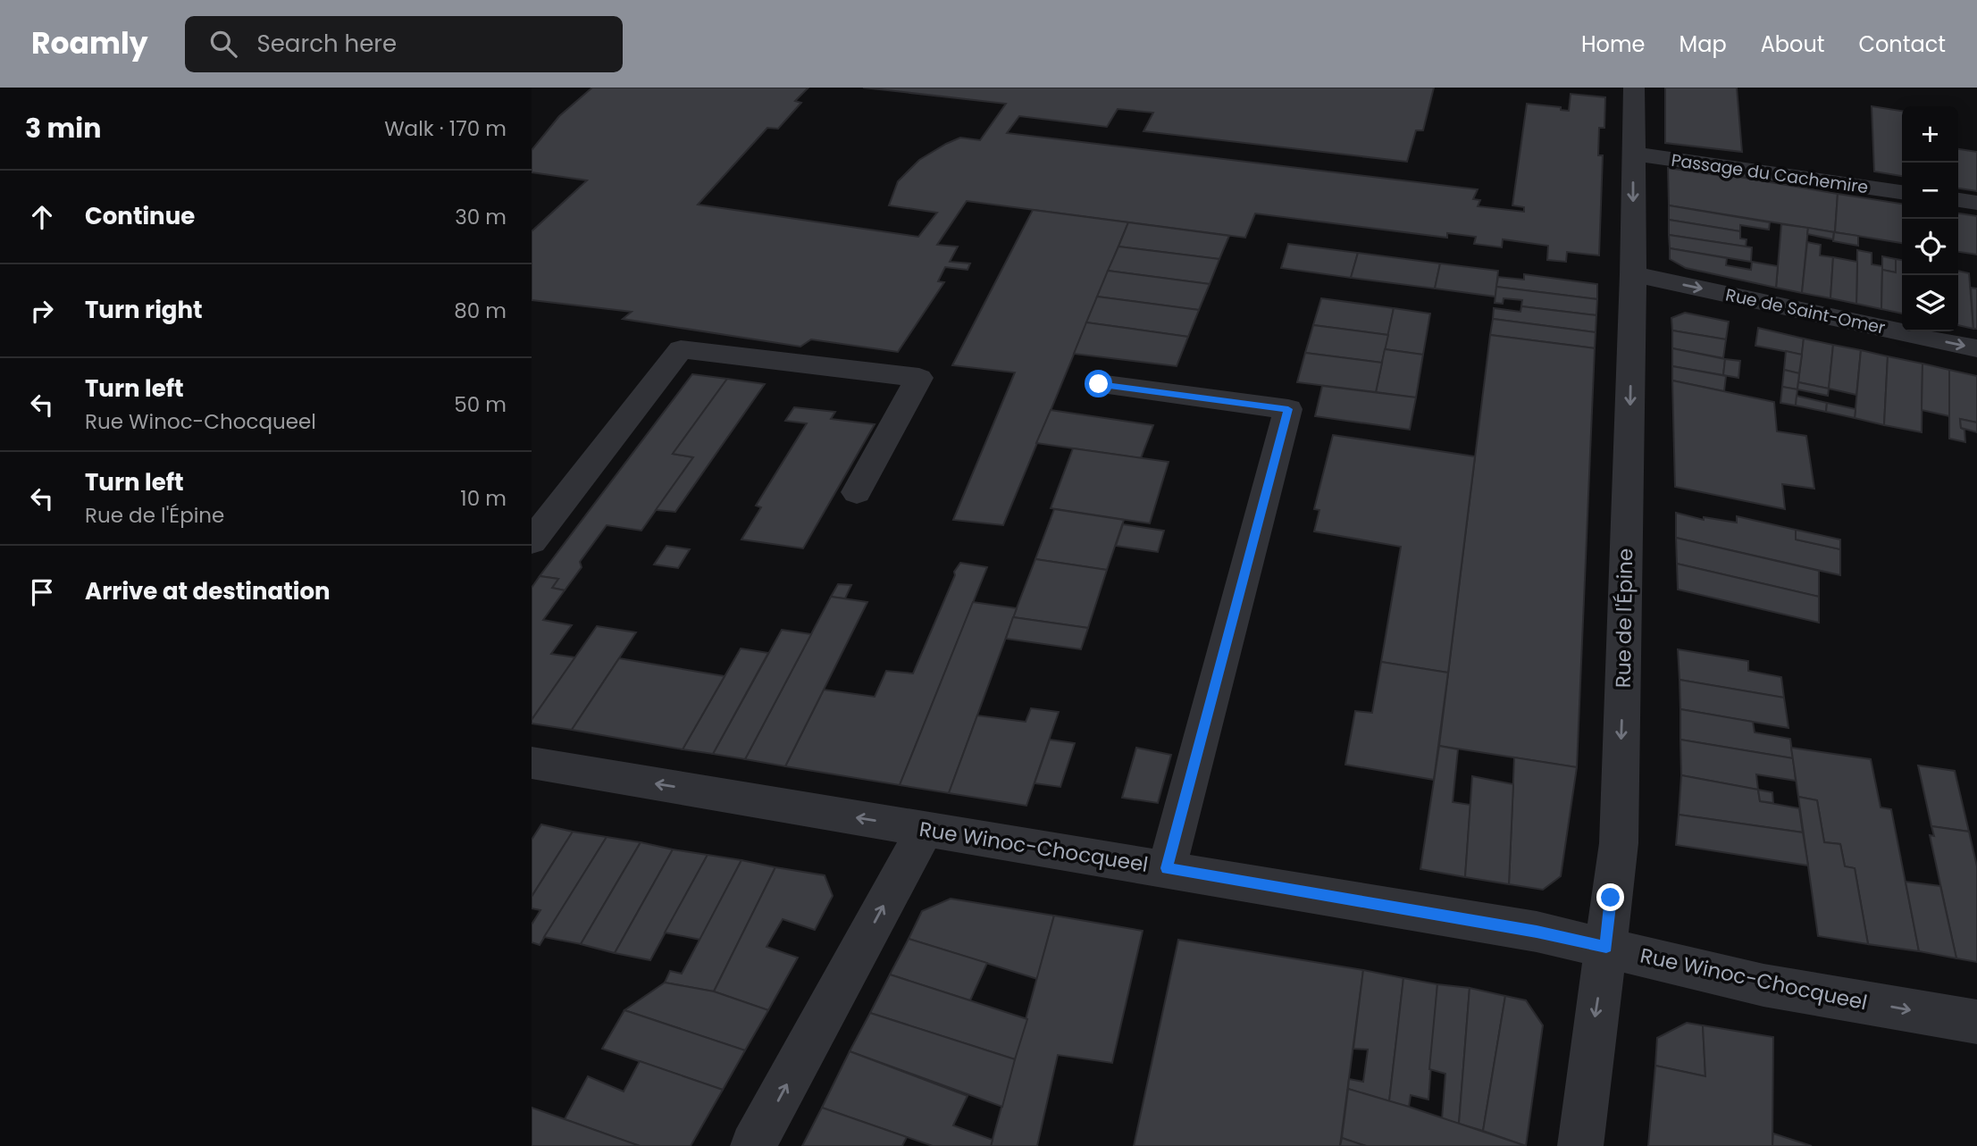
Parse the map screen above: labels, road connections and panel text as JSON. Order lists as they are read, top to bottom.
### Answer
{
  "streets": {
    "street": [
      "Passage du Cachemire",
      "Rue de Saint-Omer",
      "Rue de l'Épine",
      "Rue Winoc-Chocqueel"
    ]
  },
  "crossings": [
    ["Passage du Cachemire", "Rue de l'Épine"],
    ["Rue de Saint-Omer", "Rue de l'Épine"],
    ["Rue de l'Épine", "Rue Winoc-Chocqueel"]
  ],
  "one_way": ["Rue de Saint-Omer", "Rue de l'Épine"],
  "page": {
    "header": "Roamly",
    "search": "Search here",
    "nav": [
      "Home",
      "Map",
      "About",
      "Contact"
    ],
    "heading": ["3 min", "Walk · 170 m"],
    "map_buttons": ["+", "−"],
    "list": [
      ["Continue", "30 m"],
      ["Turn right", "80 m"],
      ["Turn left", "Rue Winoc-Chocqueel", "50 m"],
      ["Turn left", "Rue de l'Épine", "10 m"],
      "Arrive at destination"
    ]
  }
}
